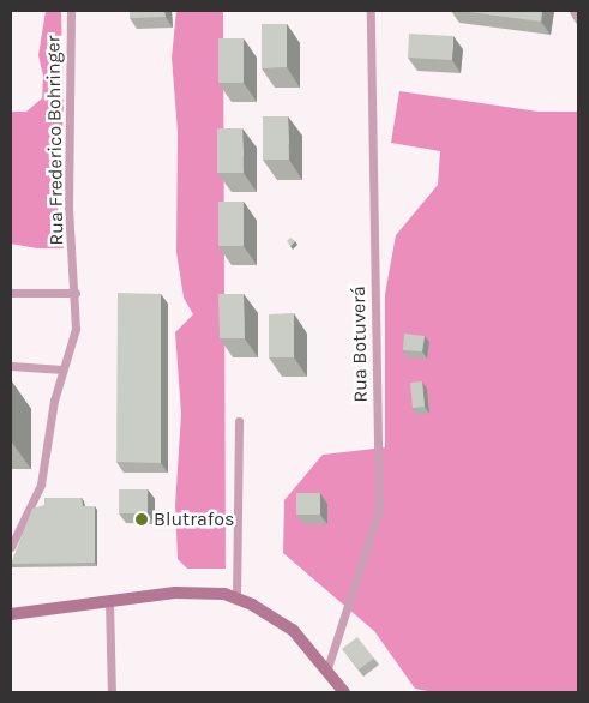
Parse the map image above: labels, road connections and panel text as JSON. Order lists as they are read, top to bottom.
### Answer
{
  "streets": {
    "street": ["Rua Frederico Bohringer", "Rua Botuverá"]
  },
  "places": ["Blutrafos"]
}
